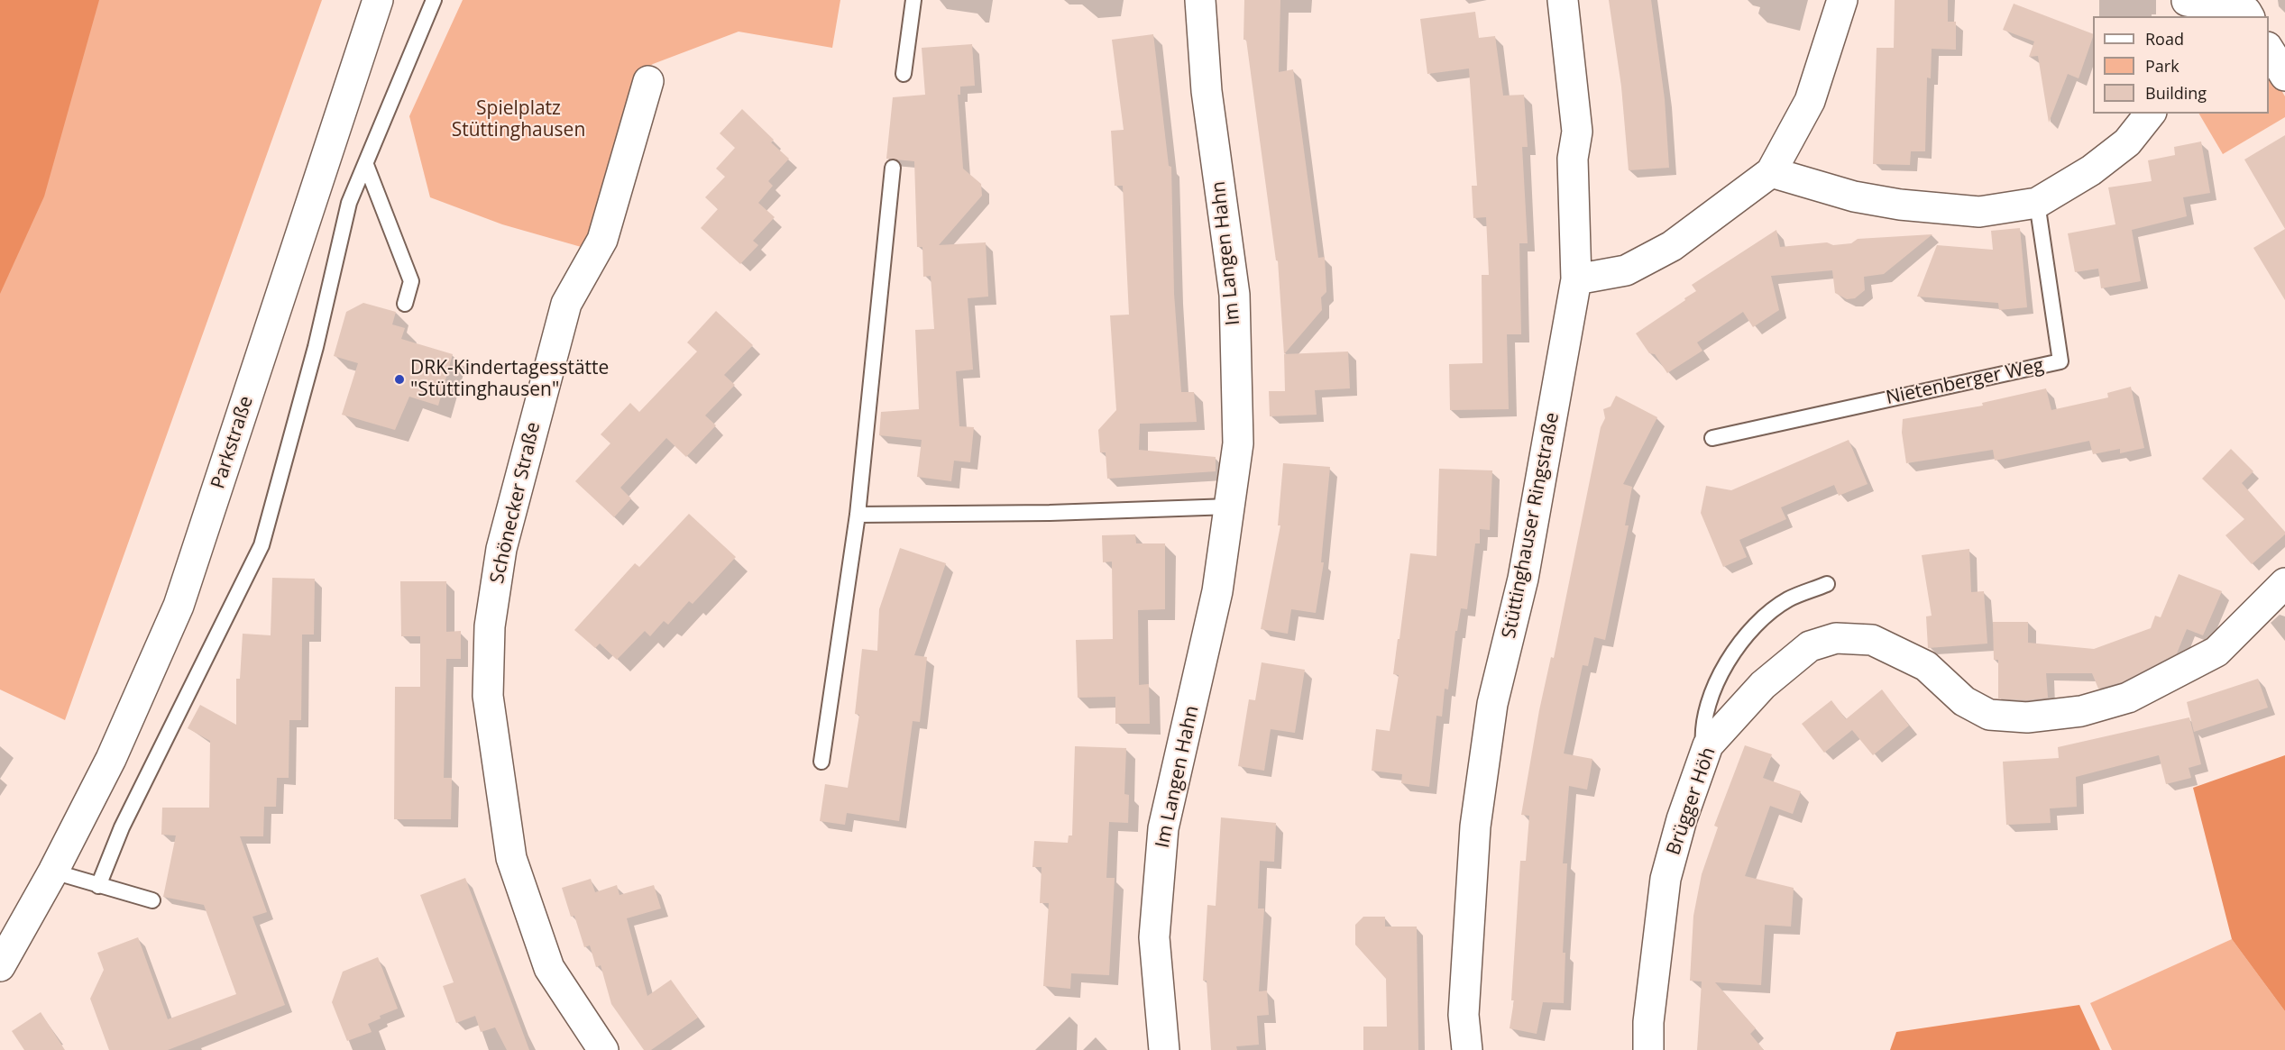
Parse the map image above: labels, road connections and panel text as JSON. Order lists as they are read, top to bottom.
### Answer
{
  "streets": {
    "street": [
      "Im Langen Hahn",
      "Parkstraße",
      "Schönecker Straße",
      "Stüttinghauser Ringstraße",
      "Brügger Höh"
    ],
    "lane": ["Nietenberger Weg"]
  },
  "parks": ["Spielplatz Stüttinghausen"],
  "places": ["DRK-Kindertagesstätte \"Stüttinghausen\""],
  "legend": ["Road", "Park", "Building"]
}
